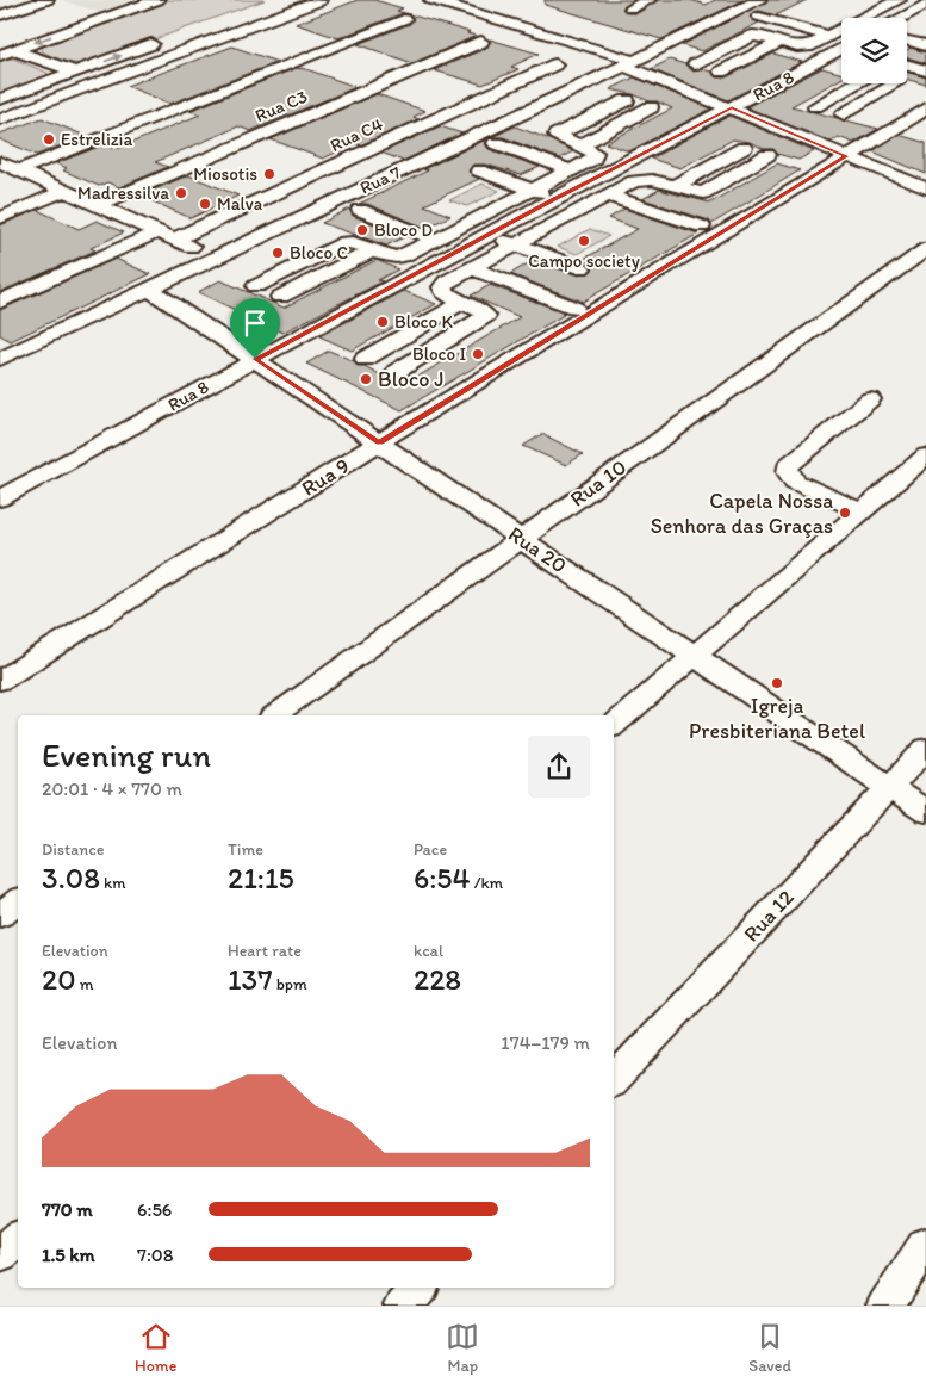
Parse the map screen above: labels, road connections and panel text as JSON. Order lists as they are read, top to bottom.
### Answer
{
  "streets": {
    "street": [
      "Rua 8",
      "Rua C3",
      "Rua C4",
      "Rua 7",
      "Rua 9",
      "Rua 10",
      "Rua 20",
      "Rua 12"
    ]
  },
  "crossings": [
    ["Rua 8", "Rua 20"],
    ["Rua 7", "Rua 20"],
    ["Rua 9", "Rua 20"],
    ["Rua 10", "Rua 20"],
    ["Rua 20", "Rua 12"]
  ],
  "places": [
    "Estrelizia",
    "Miosotis",
    "Madressilva",
    "Malva",
    "Bloco D",
    "Campo society",
    "Bloco C",
    "Bloco K",
    "Bloco I",
    "Bloco J",
    "Capela Nossa Senhora das Graças",
    "Igreja Presbiteriana Betel"
  ],
  "page": {
    "heading": ["Evening run", "20:01 · 4 × 770 m"],
    "stats": [
      ["Distance", "3.08 km"],
      ["Time", "21:15"],
      ["Pace", "6:54 /km"],
      ["Elevation", "20 m"],
      ["Heart rate", "137 bpm"],
      ["kcal", "228"]
    ],
    "chart": ["Elevation", "174–179 m"],
    "list": [
      {
        "name": "770 m",
        "note": "6:56"
      },
      {
        "name": "1.5 km",
        "note": "7:08"
      }
    ],
    "tabs": ["Home", "Map", "Saved"]
  }
}
